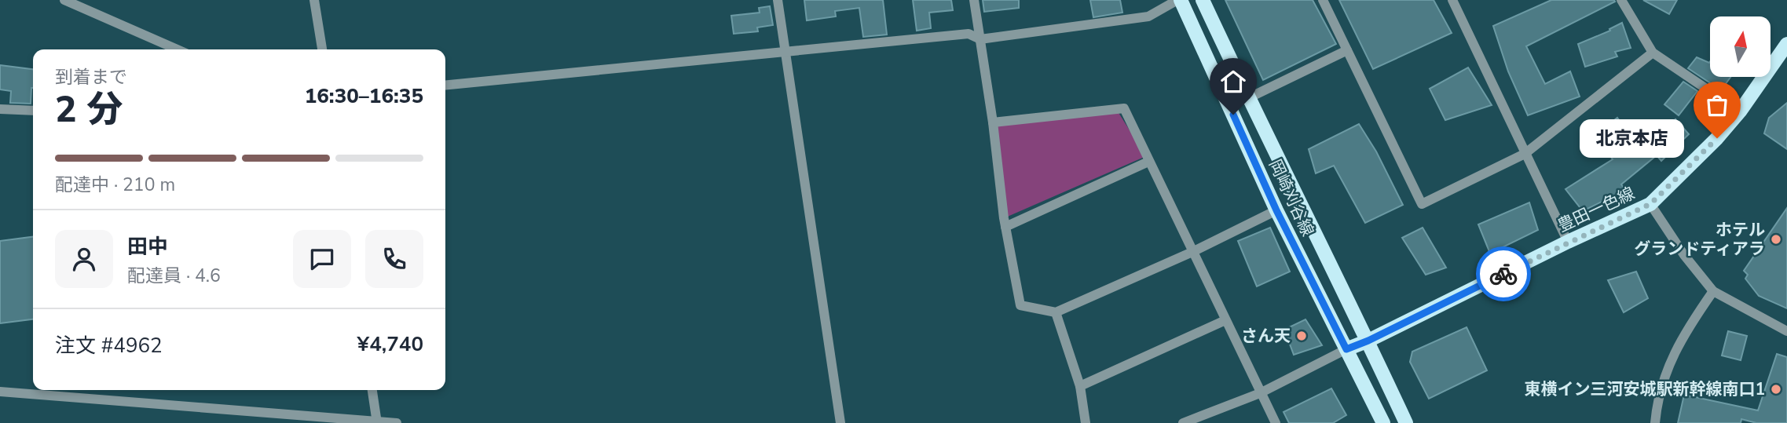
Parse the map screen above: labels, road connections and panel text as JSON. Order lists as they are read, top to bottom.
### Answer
{
  "streets": {
    "main road": ["岡崎刈谷線", "豊田一色線"]
  },
  "crossings": [
    ["岡崎刈谷線", "豊田一色線"]
  ],
  "places": [
    "北京本店",
    "ホテル グランドティアラ",
    "さん天",
    "東横イン三河安城駅新幹線南口1"
  ],
  "north": "top",
  "page": {
    "heading": ["2 分", "到着まで", "16:30–16:35"],
    "panel": [
      "田中",
      "配達員 · 4.6",
      "注文 #4962",
      "¥4,740"
    ],
    "bubble": "北京本店",
    "bar": "配達中 · 210 m"
  }
}
